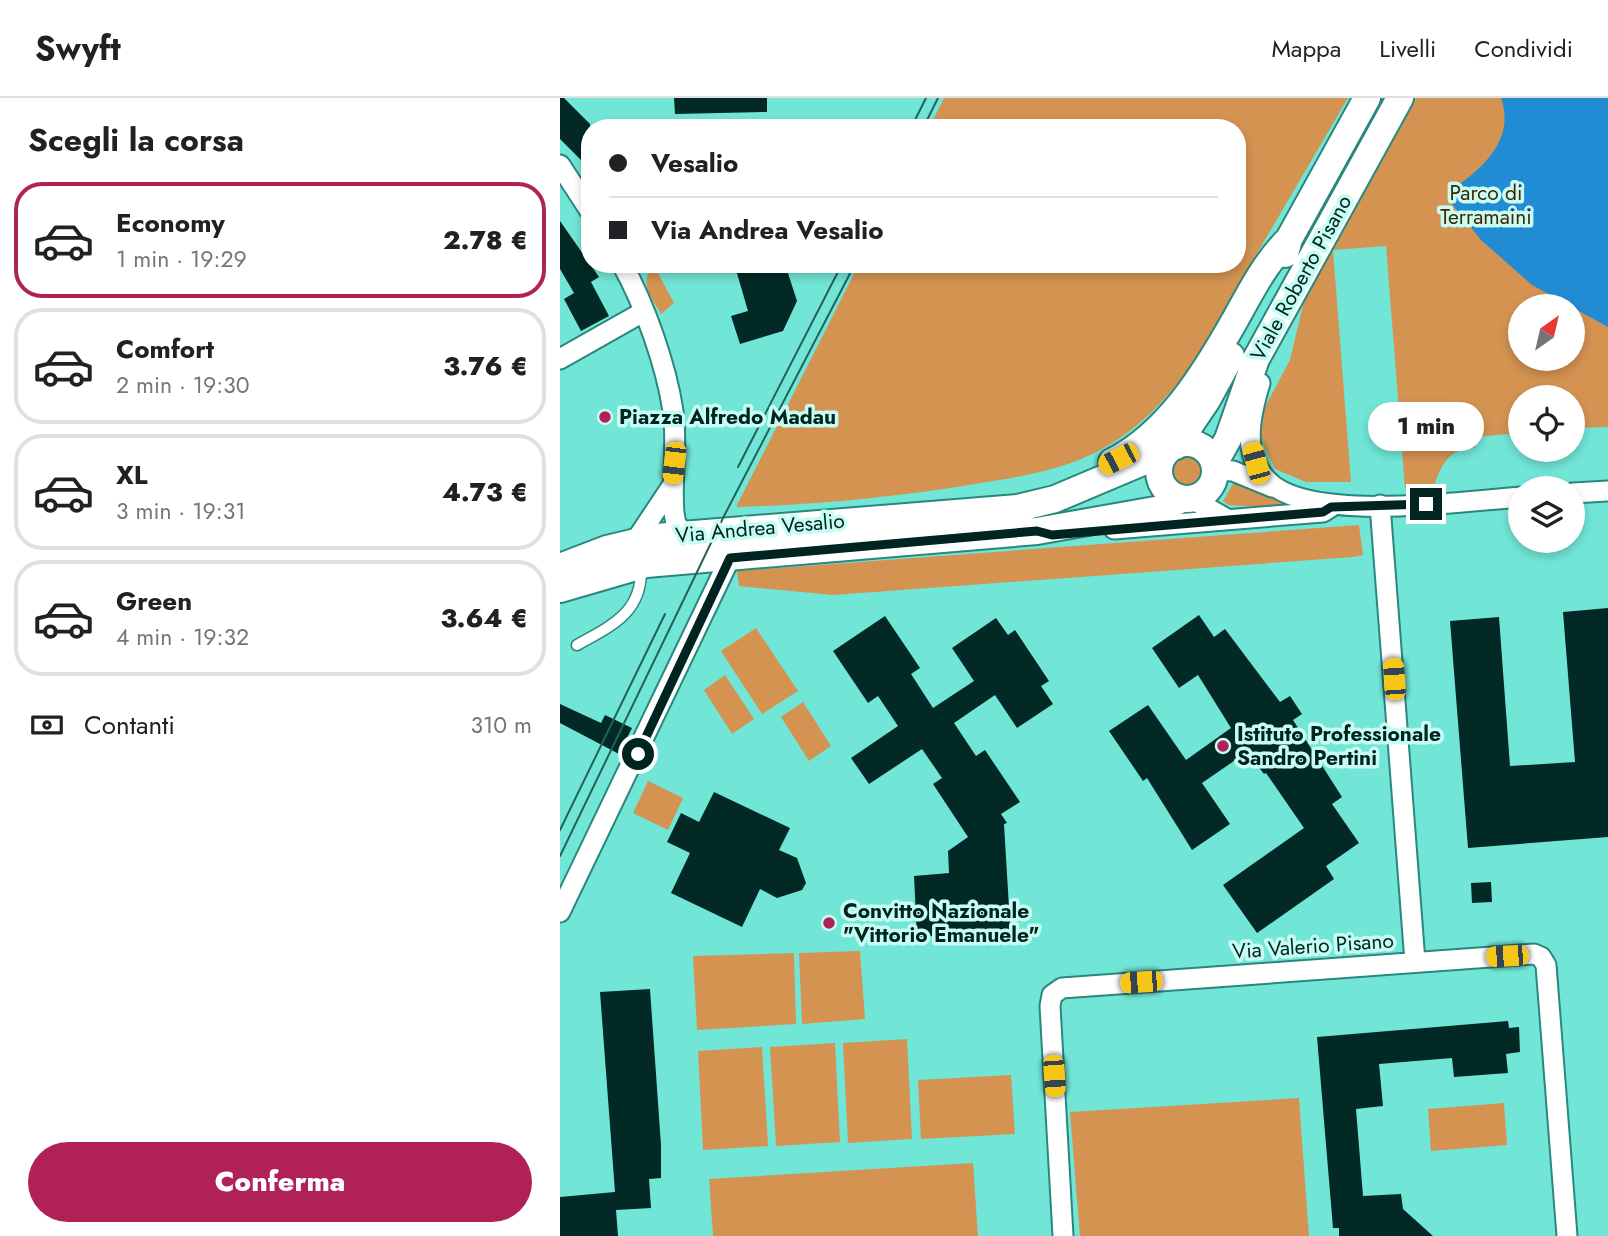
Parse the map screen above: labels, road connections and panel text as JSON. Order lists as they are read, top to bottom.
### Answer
{
  "streets": {
    "main road": ["Viale Roberto Pisano", "Via Andrea Vesalio"],
    "street": ["Via Valerio Pisano"]
  },
  "crossings": [
    ["Viale Roberto Pisano", "Via Andrea Vesalio"]
  ],
  "parks": ["Parco di Terramaini"],
  "places": ["Piazza Alfredo Madau", "Istituto Professionale Sandro Pertini", "Convitto Nazionale \"Vittorio Emanuele\""],
  "north": "top right",
  "page": {
    "header": "Swyft",
    "nav": ["Mappa", "Livelli", "Condividi"],
    "heading": "Scegli la corsa",
    "banner": ["Vesalio", "Via Andrea Vesalio"],
    "list": [
      {
        "name": "Economy",
        "note": "1 min · 19:29",
        "value": "2.78 €"
      },
      {
        "name": "Comfort",
        "note": "2 min · 19:30",
        "value": "3.76 €"
      },
      {
        "name": "XL",
        "note": "3 min · 19:31",
        "value": "4.73 €"
      },
      {
        "name": "Green",
        "note": "4 min · 19:32",
        "value": "3.64 €"
      }
    ],
    "bubble": "1 min",
    "pay": ["Contanti", "310 m"],
    "buttons": "Conferma"
  }
}
